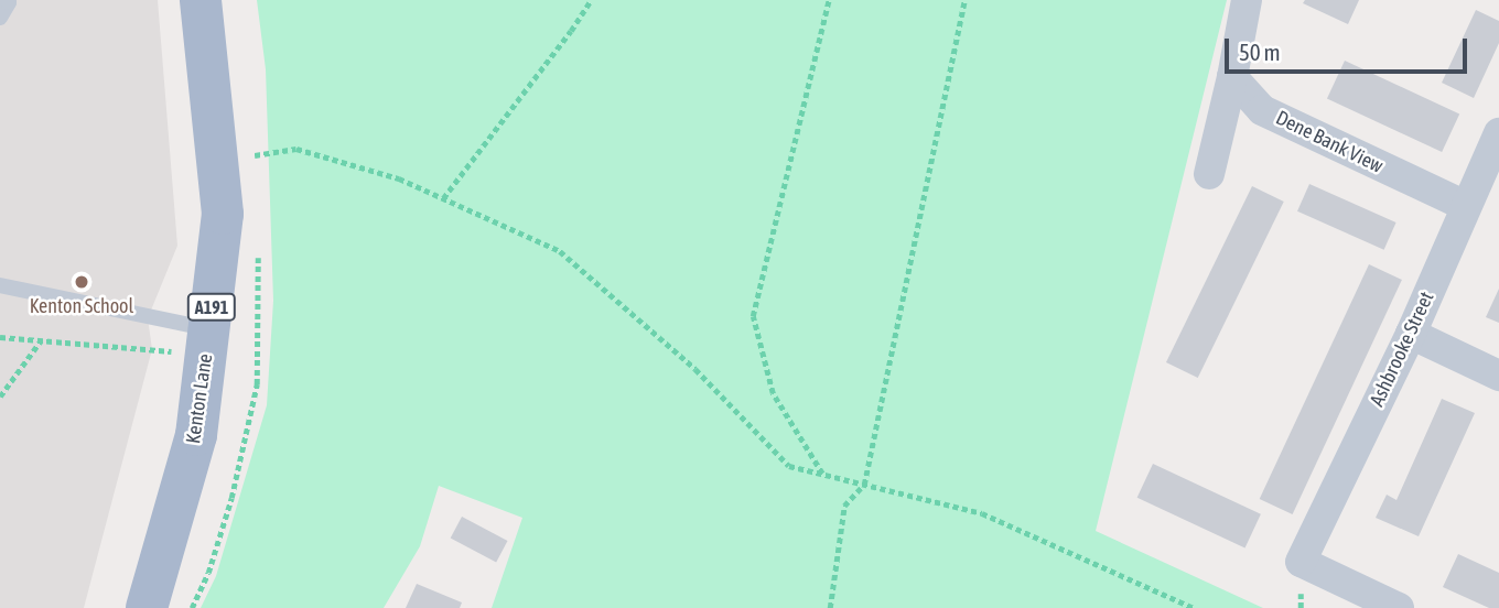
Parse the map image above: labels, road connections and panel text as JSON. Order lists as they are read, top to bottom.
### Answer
{
  "streets": {
    "main road": ["A191", "Kenton Lane"],
    "street": ["Dene Bank View", "Ashbrooke Street"]
  },
  "crossings": [
    ["Dene Bank View", "Ashbrooke Street"]
  ],
  "places": ["Kenton School"],
  "scale_bar": "50 m"
}
